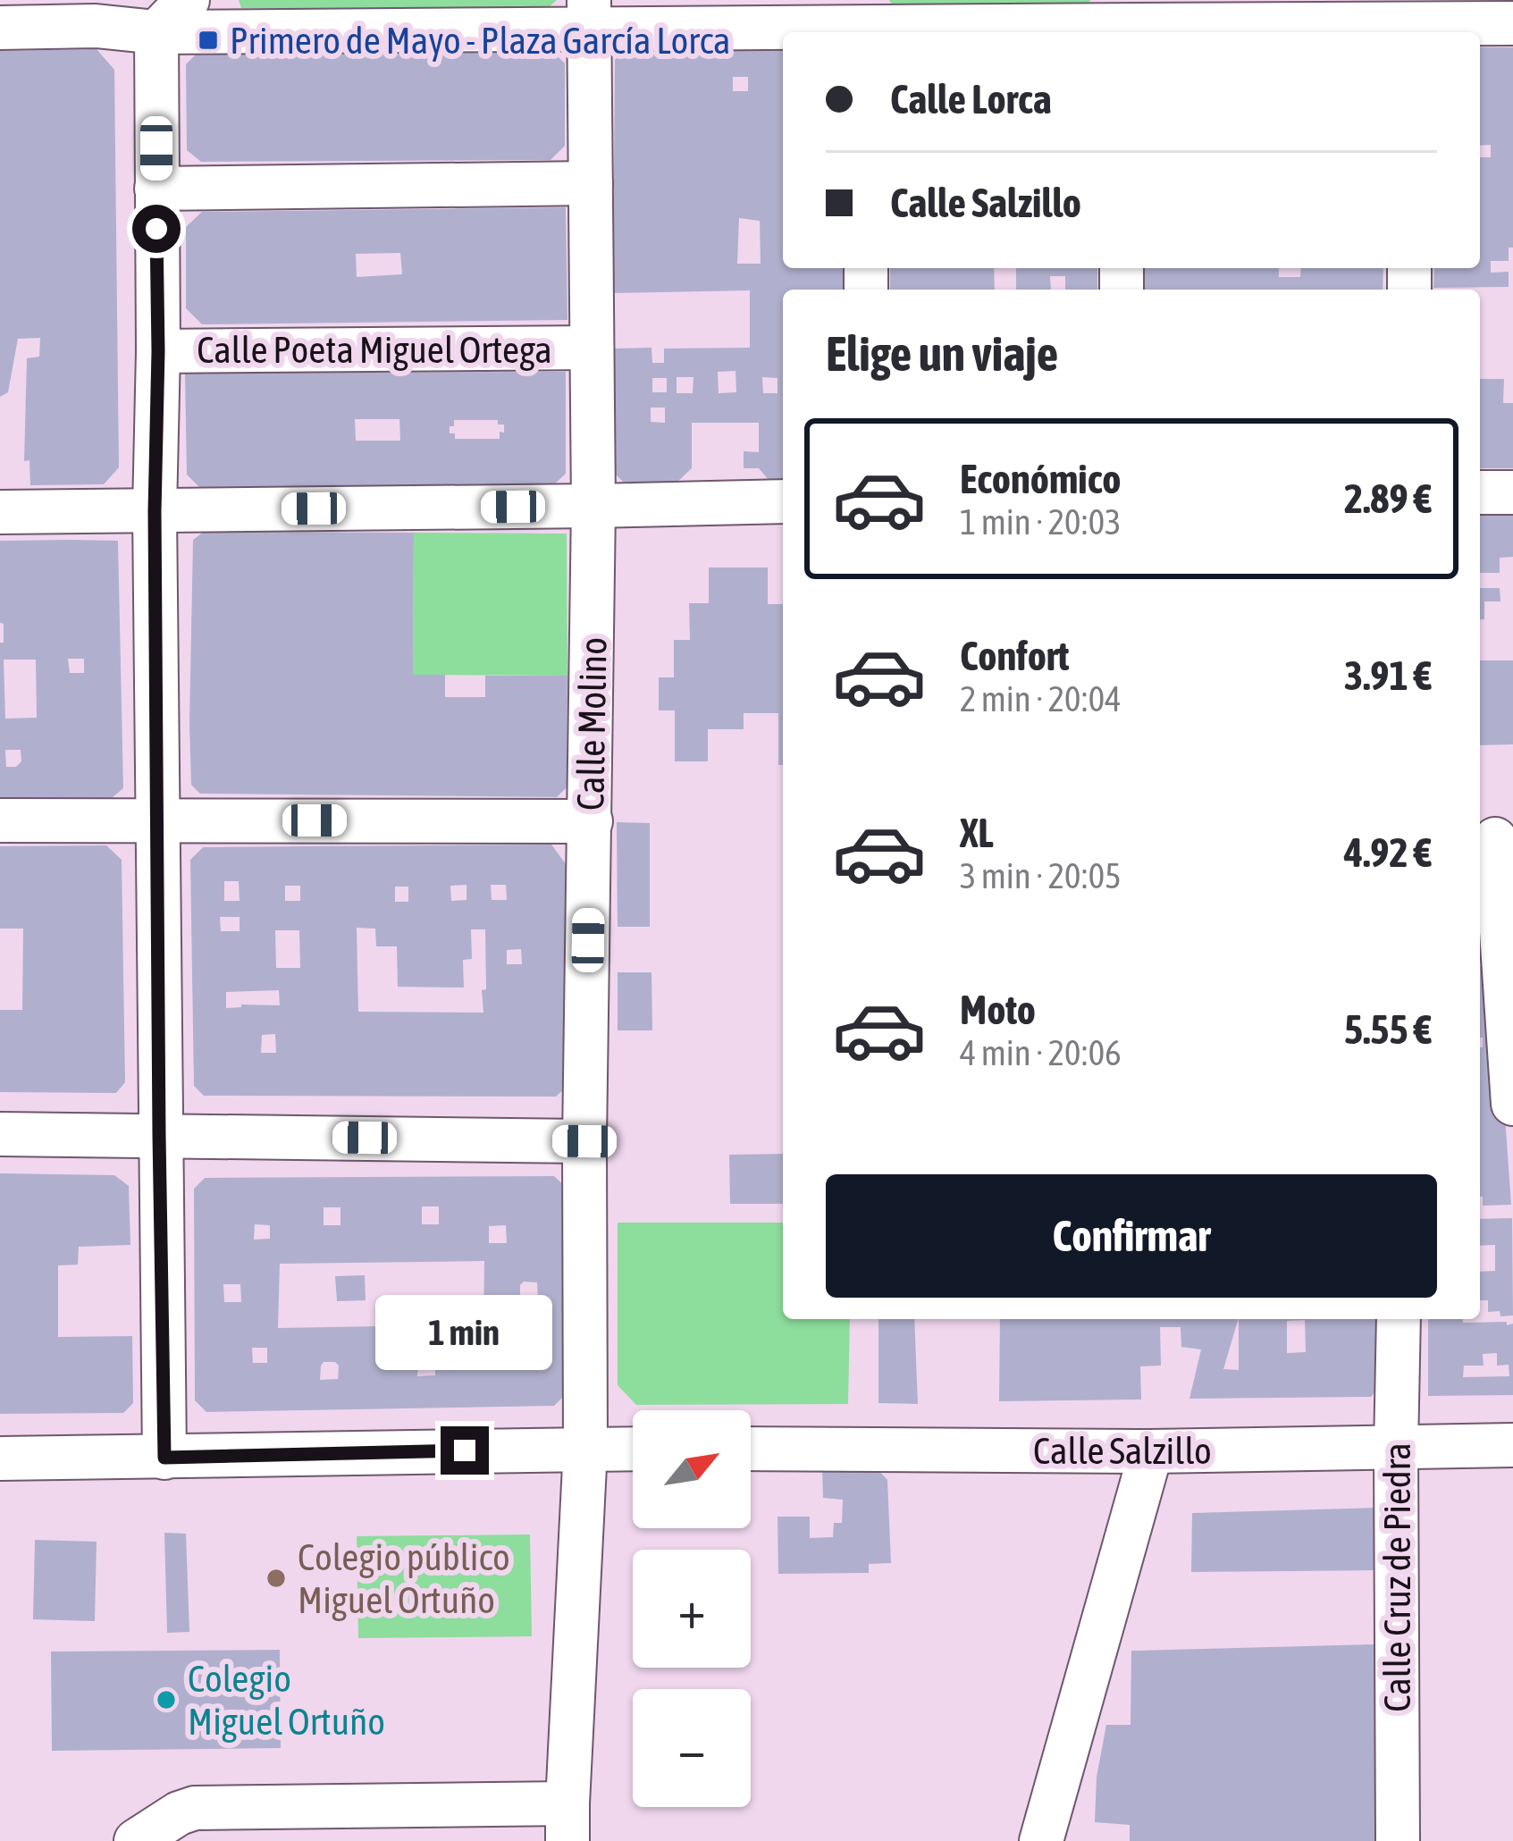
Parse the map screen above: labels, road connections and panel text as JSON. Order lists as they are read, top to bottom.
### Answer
{
  "streets": {
    "street": [
      "Calle Poeta Miguel Ortega",
      "Calle Molino",
      "Calle Salzillo",
      "Calle Cruz de Piedra"
    ]
  },
  "crossings": [
    ["Calle Poeta Miguel Ortega", "Calle Molino"],
    ["Calle Salzillo", "Calle Cruz de Piedra"]
  ],
  "places": {
    "transit": ["Primero de Mayo - Plaza García Lorca"],
    "other": ["Colegio público Miguel Ortuño", "Colegio Miguel Ortuño"]
  },
  "north": "top right",
  "page": {
    "banner": ["Calle Lorca", "Calle Salzillo"],
    "heading": "Elige un viaje",
    "list": [
      {
        "name": "Económico",
        "note": "1 min · 20:03",
        "value": "2.89 €"
      },
      {
        "name": "Confort",
        "note": "2 min · 20:04",
        "value": "3.91 €"
      },
      {
        "name": "XL",
        "note": "3 min · 20:05",
        "value": "4.92 €"
      },
      {
        "name": "Moto",
        "note": "4 min · 20:06",
        "value": "5.55 €"
      }
    ],
    "buttons": "Confirmar",
    "bubble": "1 min",
    "map_buttons": ["+", "−"]
  }
}
